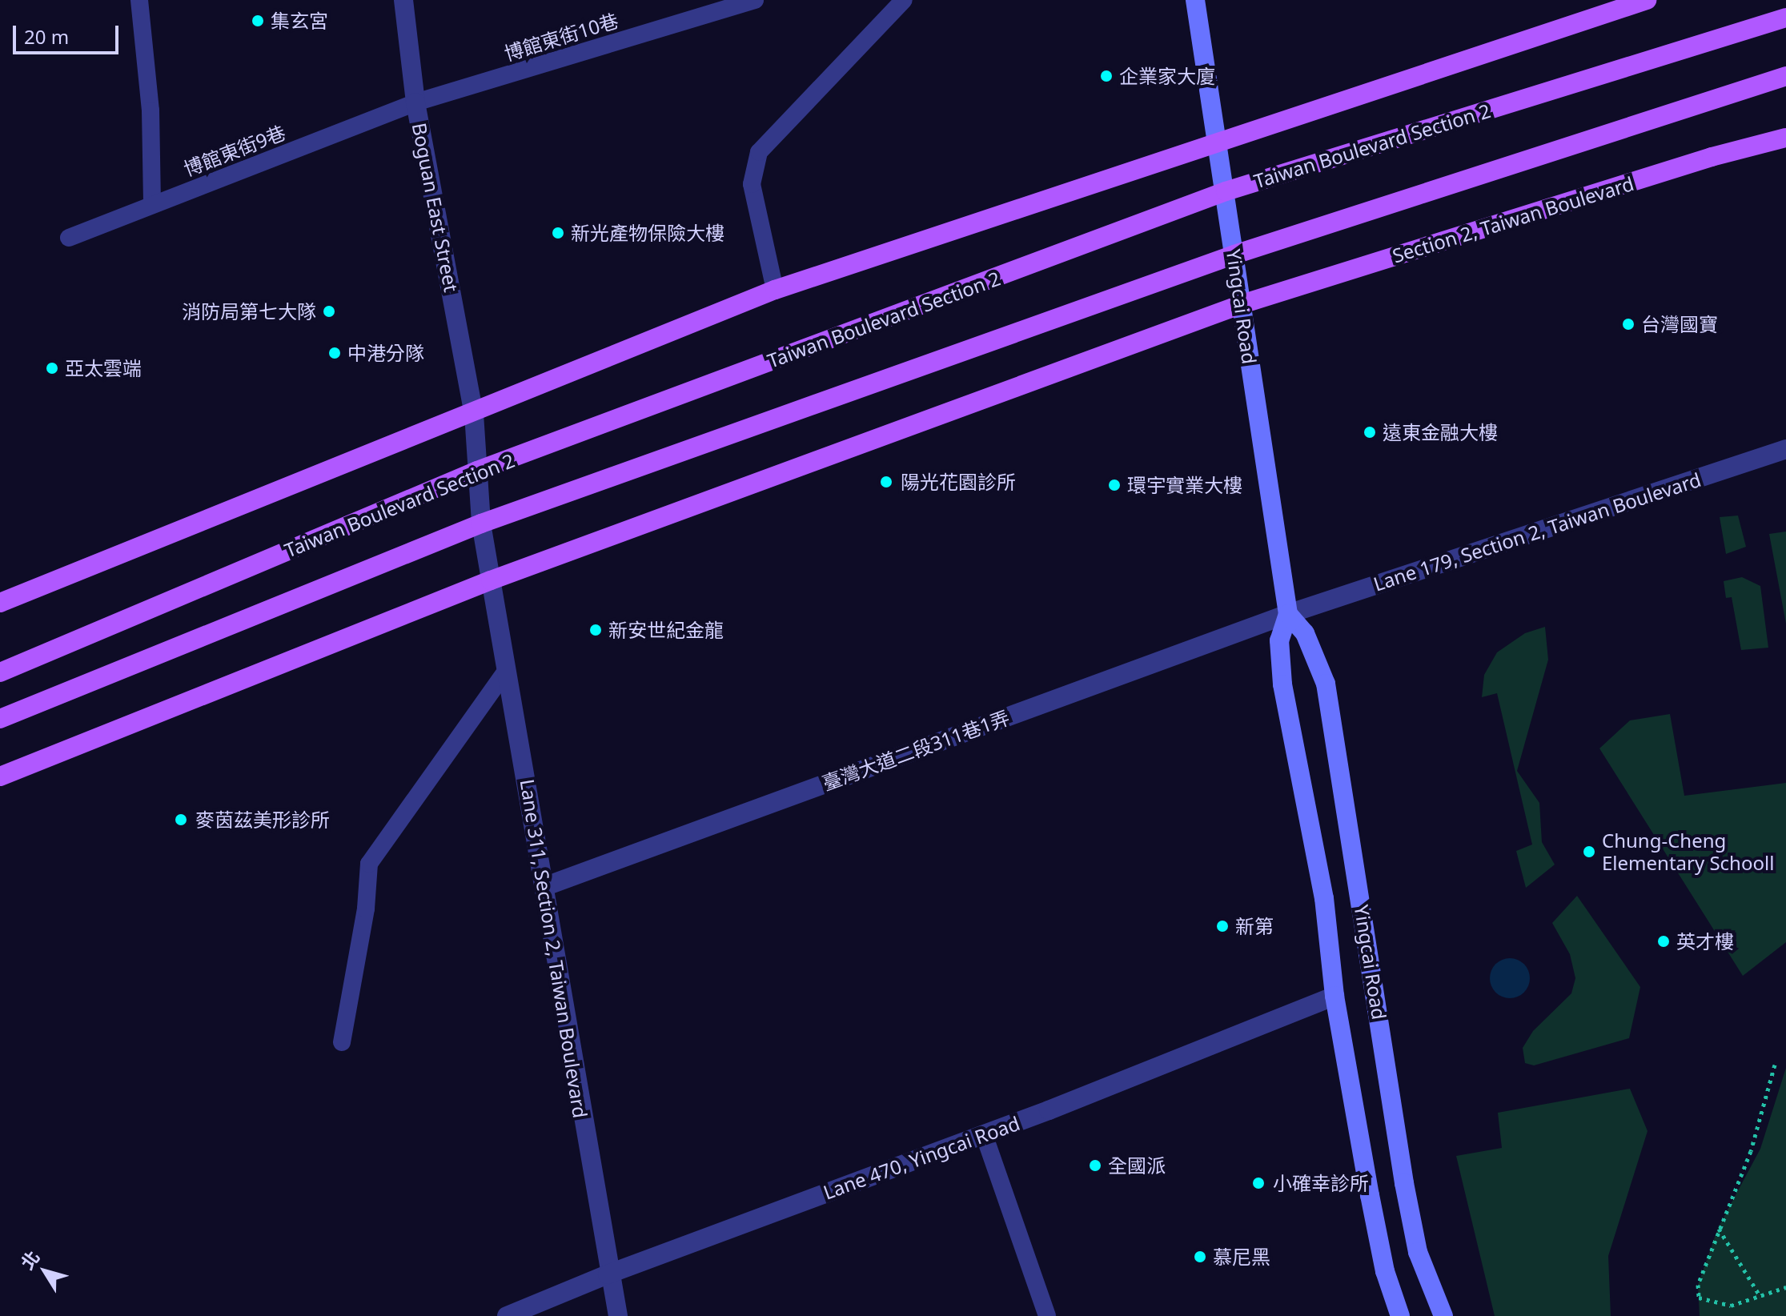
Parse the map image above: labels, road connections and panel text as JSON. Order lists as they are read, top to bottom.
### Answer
{
  "streets": {
    "main road": ["Taiwan Boulevard Section 2", "Section 2, Taiwan Boulevard", "Yingcai Road"],
    "street": [
      "Boguan East Street",
      "Lane 179, Section 2, Taiwan Boulevard",
      "臺灣大道二段311巷1弄",
      "Lane 311, Section 2, Taiwan Boulevard",
      "Lane 470, Yingcai Road"
    ],
    "lane": ["博館東街10巷", "博館東街9巷"]
  },
  "crossings": [
    ["博館東街10巷", "博館東街9巷"],
    ["博館東街10巷", "Boguan East Street"],
    ["Taiwan Boulevard Section 2", "Boguan East Street"],
    ["Taiwan Boulevard Section 2", "Yingcai Road"],
    ["博館東街9巷", "Boguan East Street"],
    ["Boguan East Street", "Lane 311, Section 2, Taiwan Boulevard"],
    ["Section 2, Taiwan Boulevard", "Yingcai Road"],
    ["Yingcai Road", "Lane 179, Section 2, Taiwan Boulevard"],
    ["Yingcai Road", "臺灣大道二段311巷1弄"],
    ["Yingcai Road", "Lane 470, Yingcai Road"],
    ["Lane 179, Section 2, Taiwan Boulevard", "臺灣大道二段311巷1弄"],
    ["臺灣大道二段311巷1弄", "Lane 311, Section 2, Taiwan Boulevard"],
    ["Lane 311, Section 2, Taiwan Boulevard", "Lane 470, Yingcai Road"]
  ],
  "places": [
    "集玄宮",
    "企業家大廈",
    "新光產物保險大樓",
    "消防局第七大隊",
    "台灣國寶",
    "中港分隊",
    "亞太雲端",
    "遠東金融大樓",
    "陽光花園診所",
    "環宇實業大樓",
    "新安世紀金龍",
    "麥茵茲美形診所",
    "Chung-Cheng Elementary Schooll",
    "新第",
    "英才樓",
    "全國派",
    "小確幸診所",
    "慕尼黑"
  ],
  "scale_bar": "20 m",
  "north": "top left"
}
